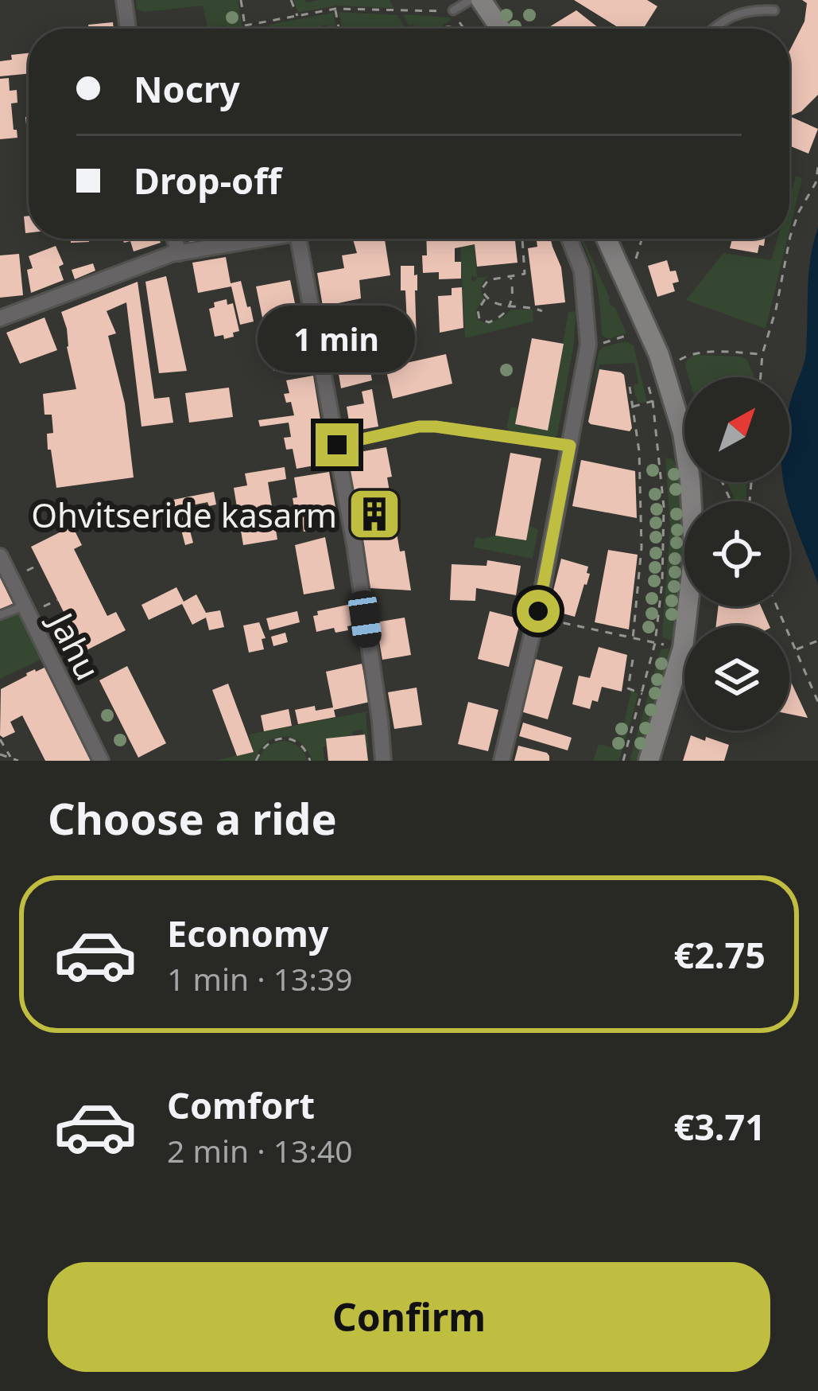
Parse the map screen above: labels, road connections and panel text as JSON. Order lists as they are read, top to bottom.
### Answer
{
  "streets": {
    "street": ["Jahu"]
  },
  "places": {
    "building": ["Ohvitseride kasarm"]
  },
  "north": "top right",
  "page": {
    "banner": ["Nocry", "Drop-off"],
    "bubble": "1 min",
    "heading": "Choose a ride",
    "list": [
      {
        "name": "Economy",
        "note": "1 min · 13:39",
        "value": "€2.75"
      },
      {
        "name": "Comfort",
        "note": "2 min · 13:40",
        "value": "€3.71"
      }
    ],
    "buttons": "Confirm"
  }
}
